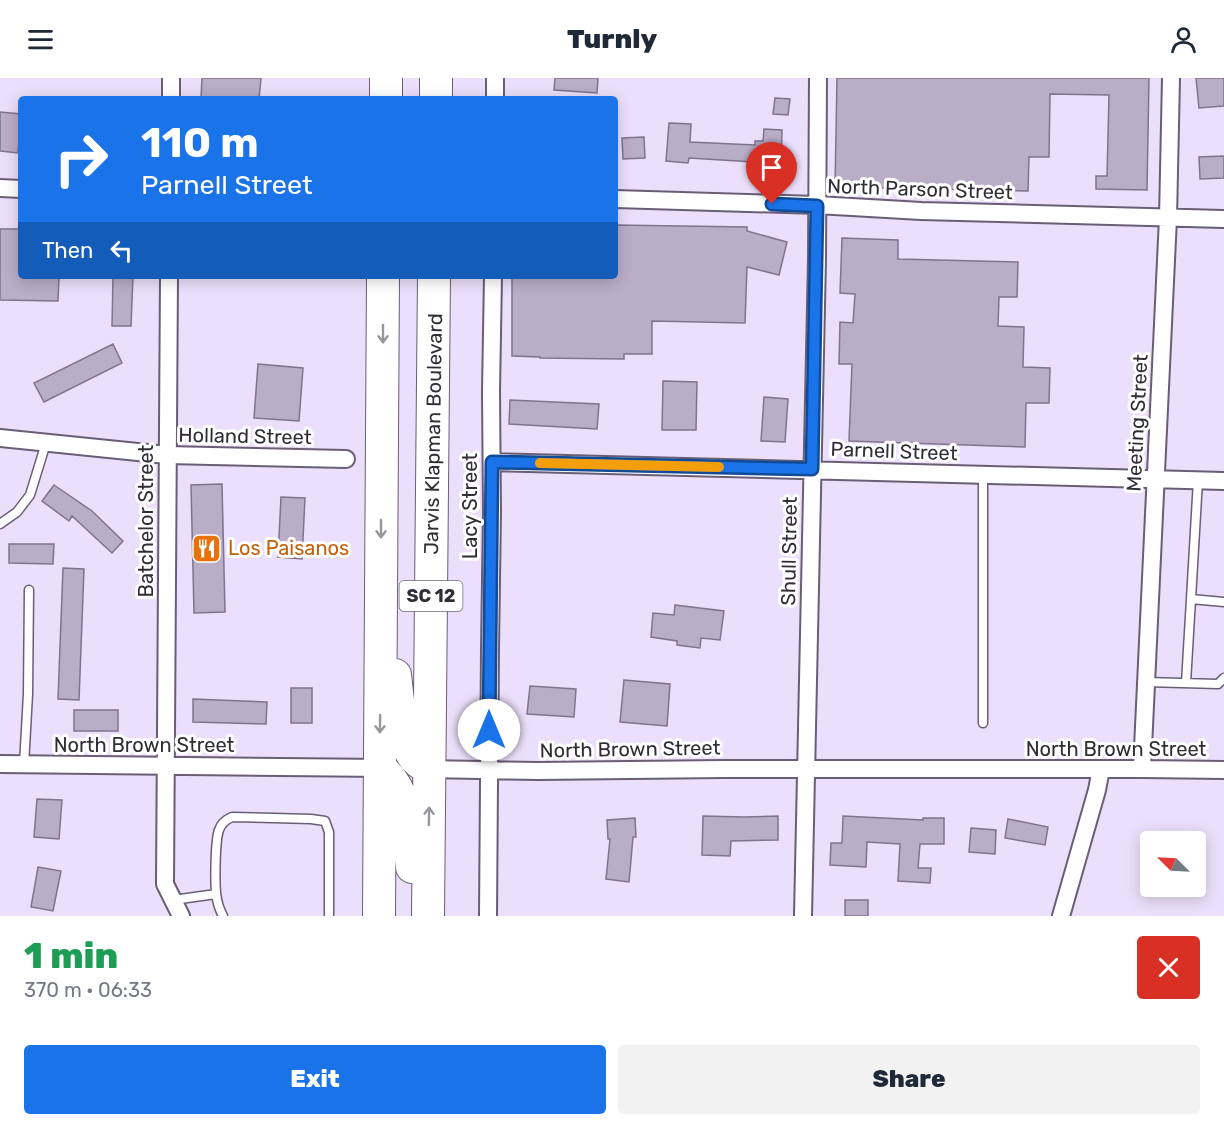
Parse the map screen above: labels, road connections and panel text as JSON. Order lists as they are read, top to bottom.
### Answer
{
  "streets": {
    "highway": ["Jarvis Klapman Boulevard", "SC 12"],
    "street": [
      "North Parson Street",
      "Meeting Street",
      "Holland Street",
      "Parnell Street",
      "Lacy Street",
      "Batchelor Street",
      "Shull Street",
      "North Brown Street"
    ]
  },
  "crossings": [
    ["North Parson Street", "Meeting Street"],
    ["North Parson Street", "Shull Street"],
    ["Meeting Street", "Parnell Street"],
    ["Meeting Street", "North Brown Street"],
    ["Jarvis Klapman Boulevard", "North Brown Street"],
    ["Holland Street", "Batchelor Street"],
    ["Parnell Street", "Lacy Street"],
    ["Parnell Street", "Shull Street"],
    ["Lacy Street", "North Brown Street"],
    ["Batchelor Street", "North Brown Street"],
    ["Shull Street", "North Brown Street"],
    ["SC 12", "North Brown Street"]
  ],
  "places": {
    "restaurant": ["Los Paisanos"]
  },
  "north": "top left",
  "page": {
    "header": "Turnly",
    "turn": ["110 m", "Parnell Street"],
    "then": "Then",
    "heading": ["1 min", "370 m · 06:33"],
    "buttons": ["Exit", "Share"]
  }
}
